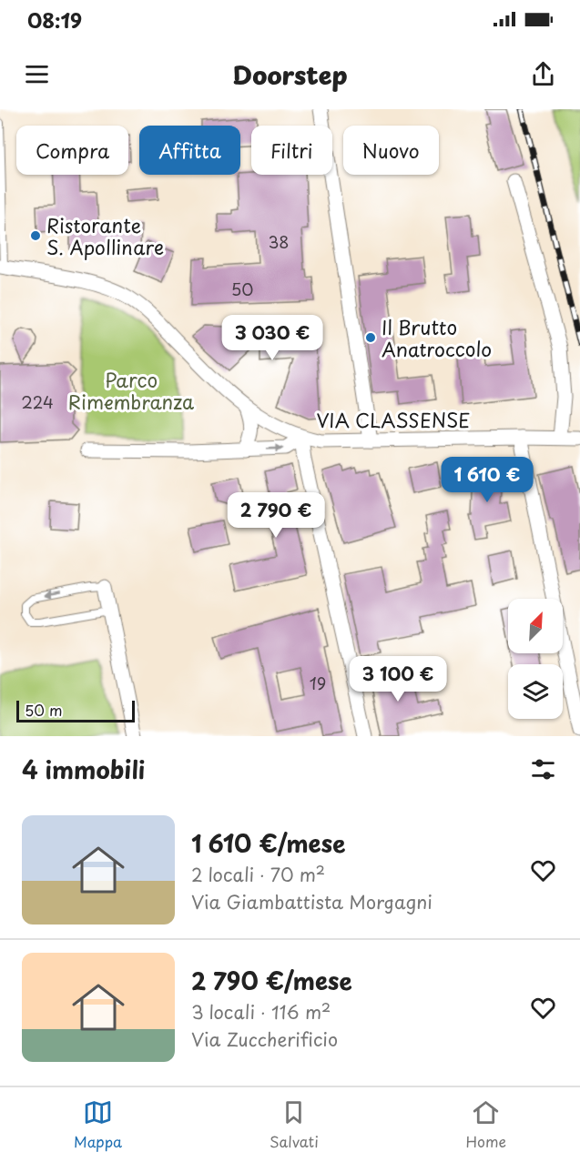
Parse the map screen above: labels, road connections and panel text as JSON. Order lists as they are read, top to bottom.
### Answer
{
  "streets": {
    "street": ["VIA CLASSENSE"]
  },
  "parks": ["Parco Rimembranza"],
  "places": ["Ristorante S. Apollinare", "Il Brutto Anatroccolo"],
  "house_numbers": [
    "38",
    "50",
    "224",
    "19"
  ],
  "scale_bar": "50 m",
  "north": "top right",
  "page": {
    "status": "08:19",
    "header": "Doorstep",
    "chip": [
      "Compra",
      "Affitta",
      "Filtri",
      "Nuovo"
    ],
    "price": [
      "3 030 €",
      "1 610 €",
      "2 790 €",
      "3 100 €"
    ],
    "scale": "50 m",
    "heading": "4 immobili",
    "list": [
      {
        "name": "1 610 €/mese",
        "note": "2 locali · 70 m² · Via Giambattista Morgagni"
      },
      {
        "name": "2 790 €/mese",
        "note": "3 locali · 116 m² · Via Zuccherificio"
      }
    ],
    "tabs": ["Mappa", "Salvati", "Home"]
  }
}
